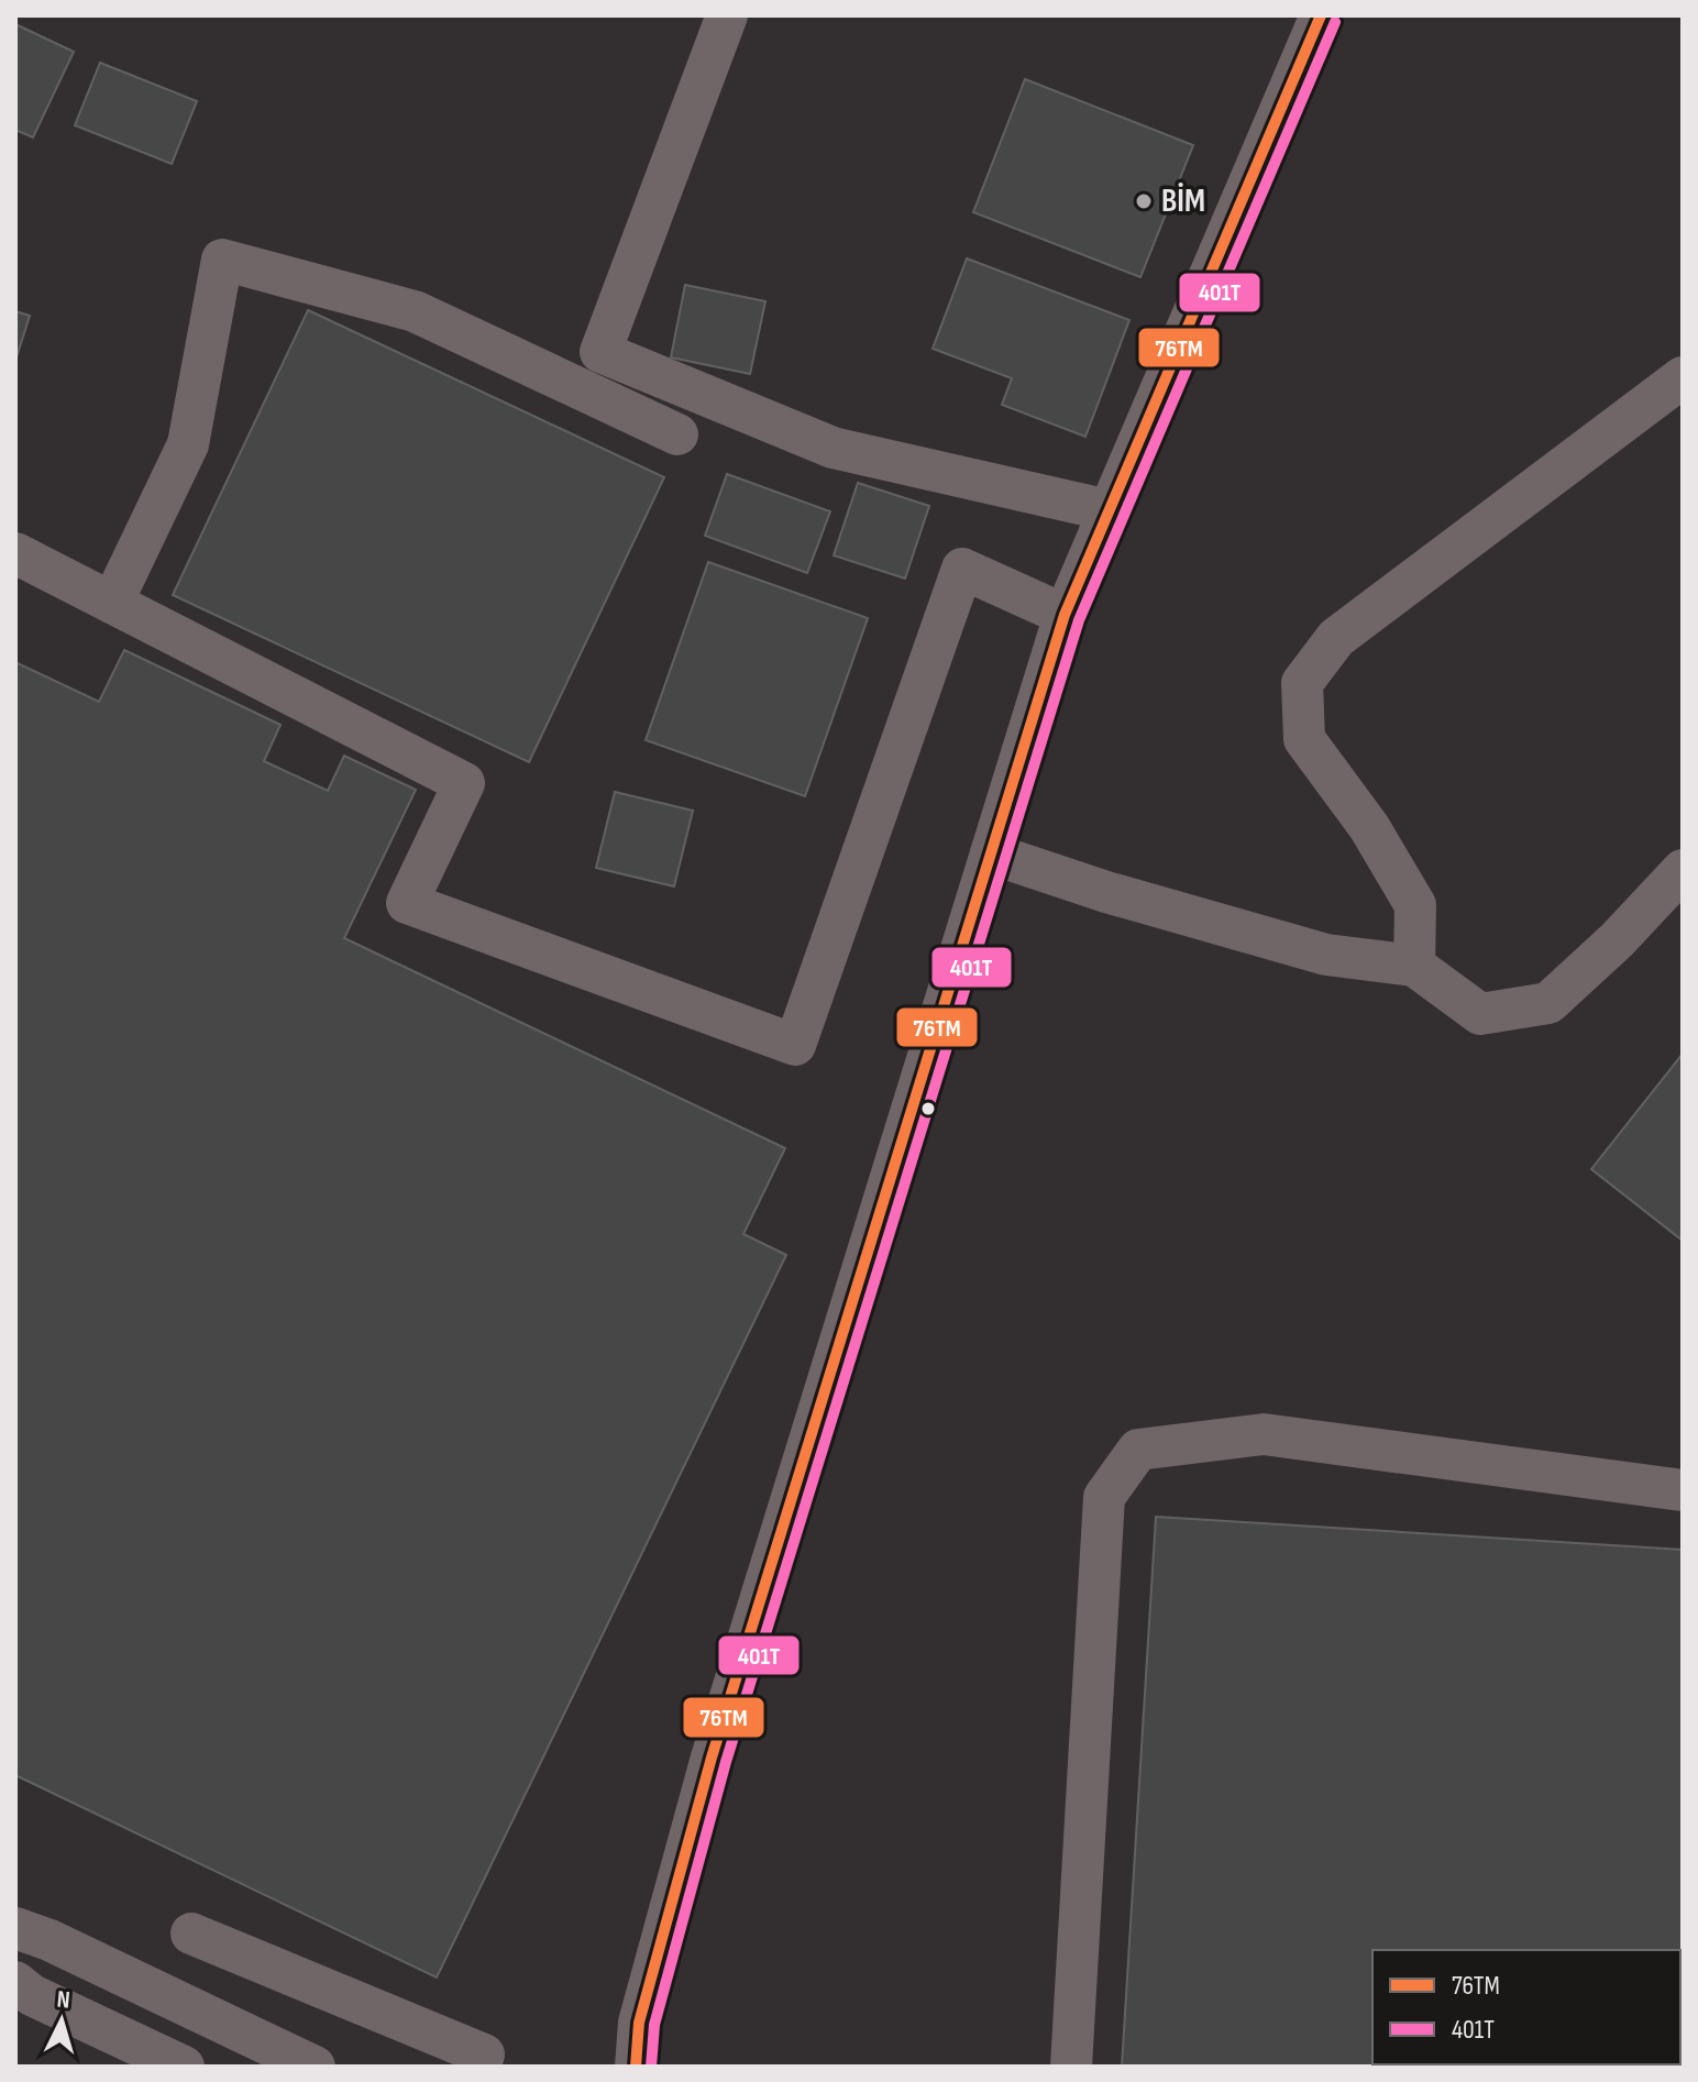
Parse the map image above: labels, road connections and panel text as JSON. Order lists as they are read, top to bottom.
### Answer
{
  "places": ["BİM"],
  "lines": ["transit line 76TM", "transit line 401T"],
  "legend": ["76TM", "401T"],
  "north": "top"
}
